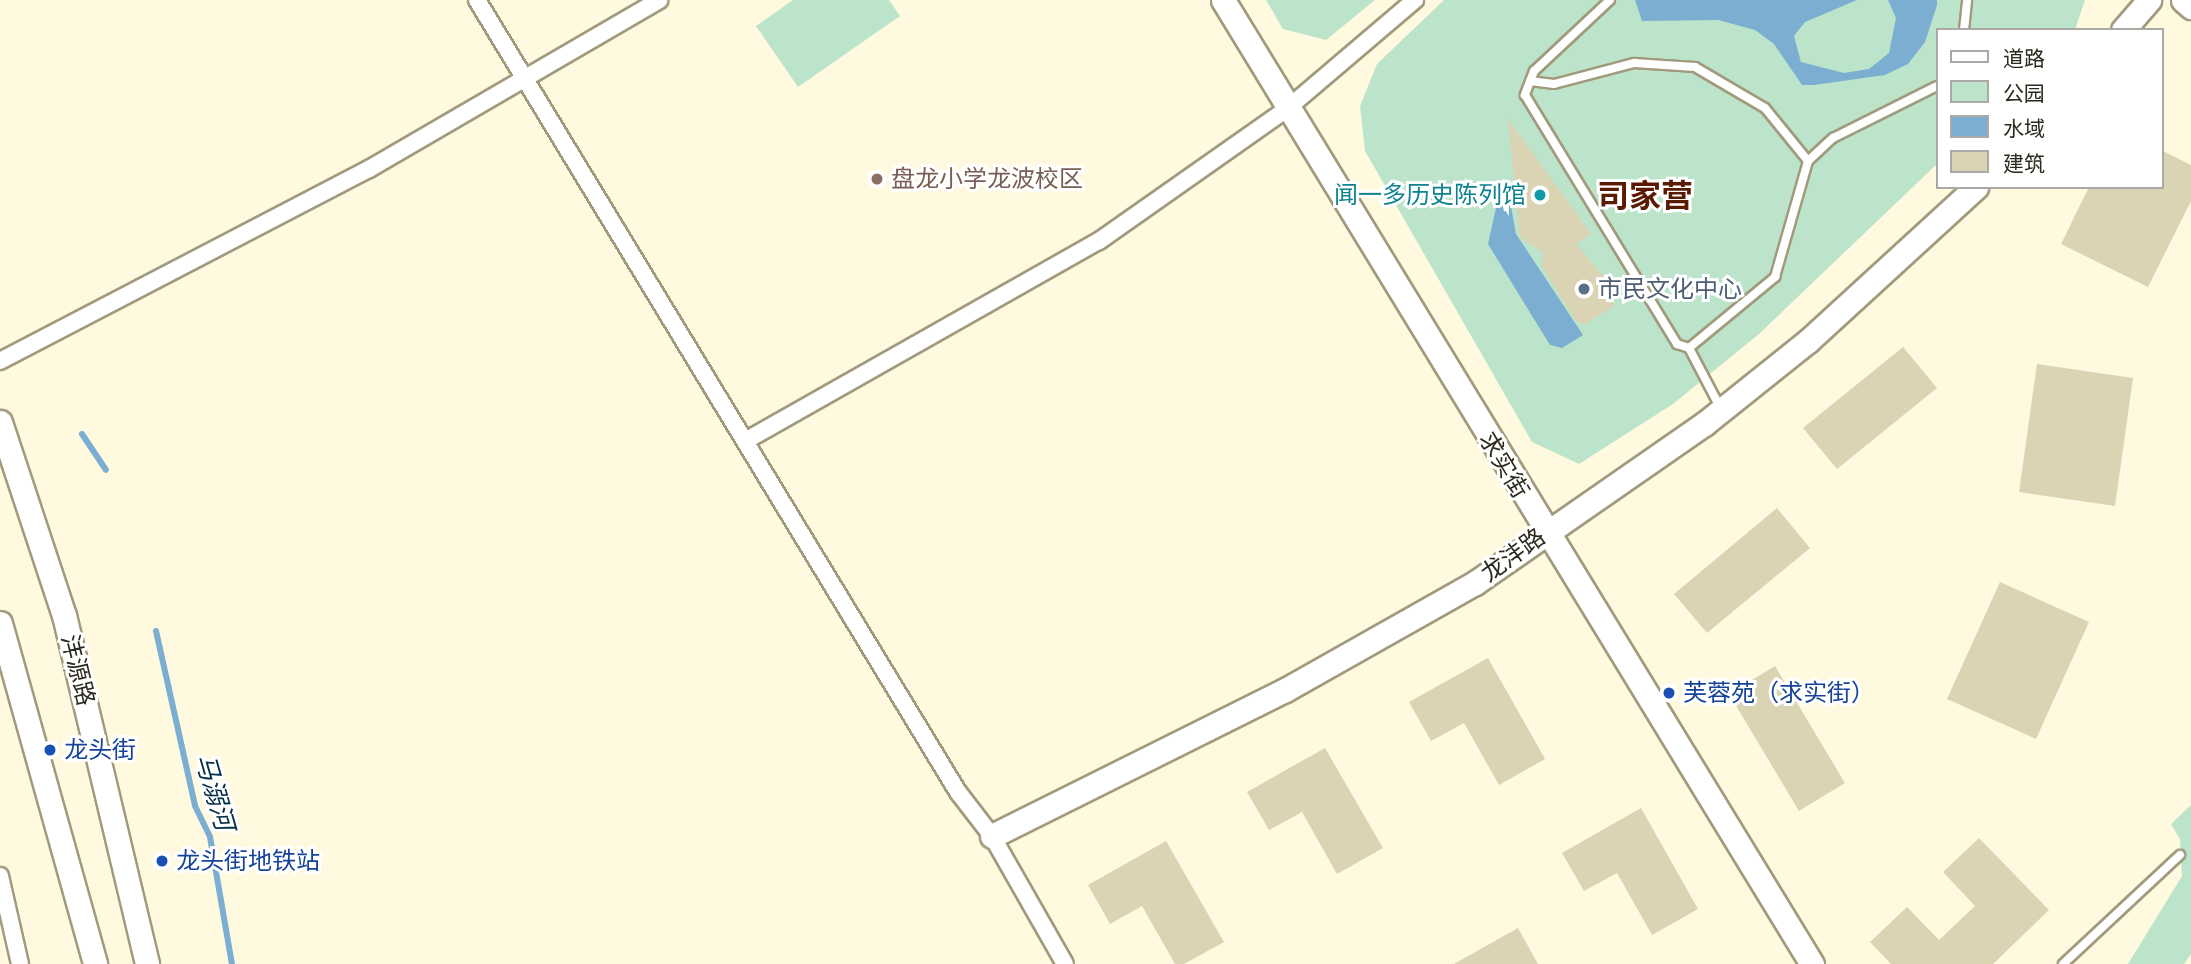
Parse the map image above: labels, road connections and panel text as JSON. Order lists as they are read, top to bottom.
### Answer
{
  "streets": {
    "street": ["求实街", "龙沣路", "沣源路"]
  },
  "crossings": [
    ["求实街", "龙沣路"]
  ],
  "districts": ["司家营"],
  "water": ["马溺河"],
  "places": [
    "盘龙小学龙波校区",
    "闻一多历史陈列馆",
    "市民文化中心",
    "芙蓉苑（求实街）",
    "龙头街",
    "龙头街地铁站"
  ],
  "legend": [
    "道路",
    "公园",
    "水域",
    "建筑"
  ]
}
